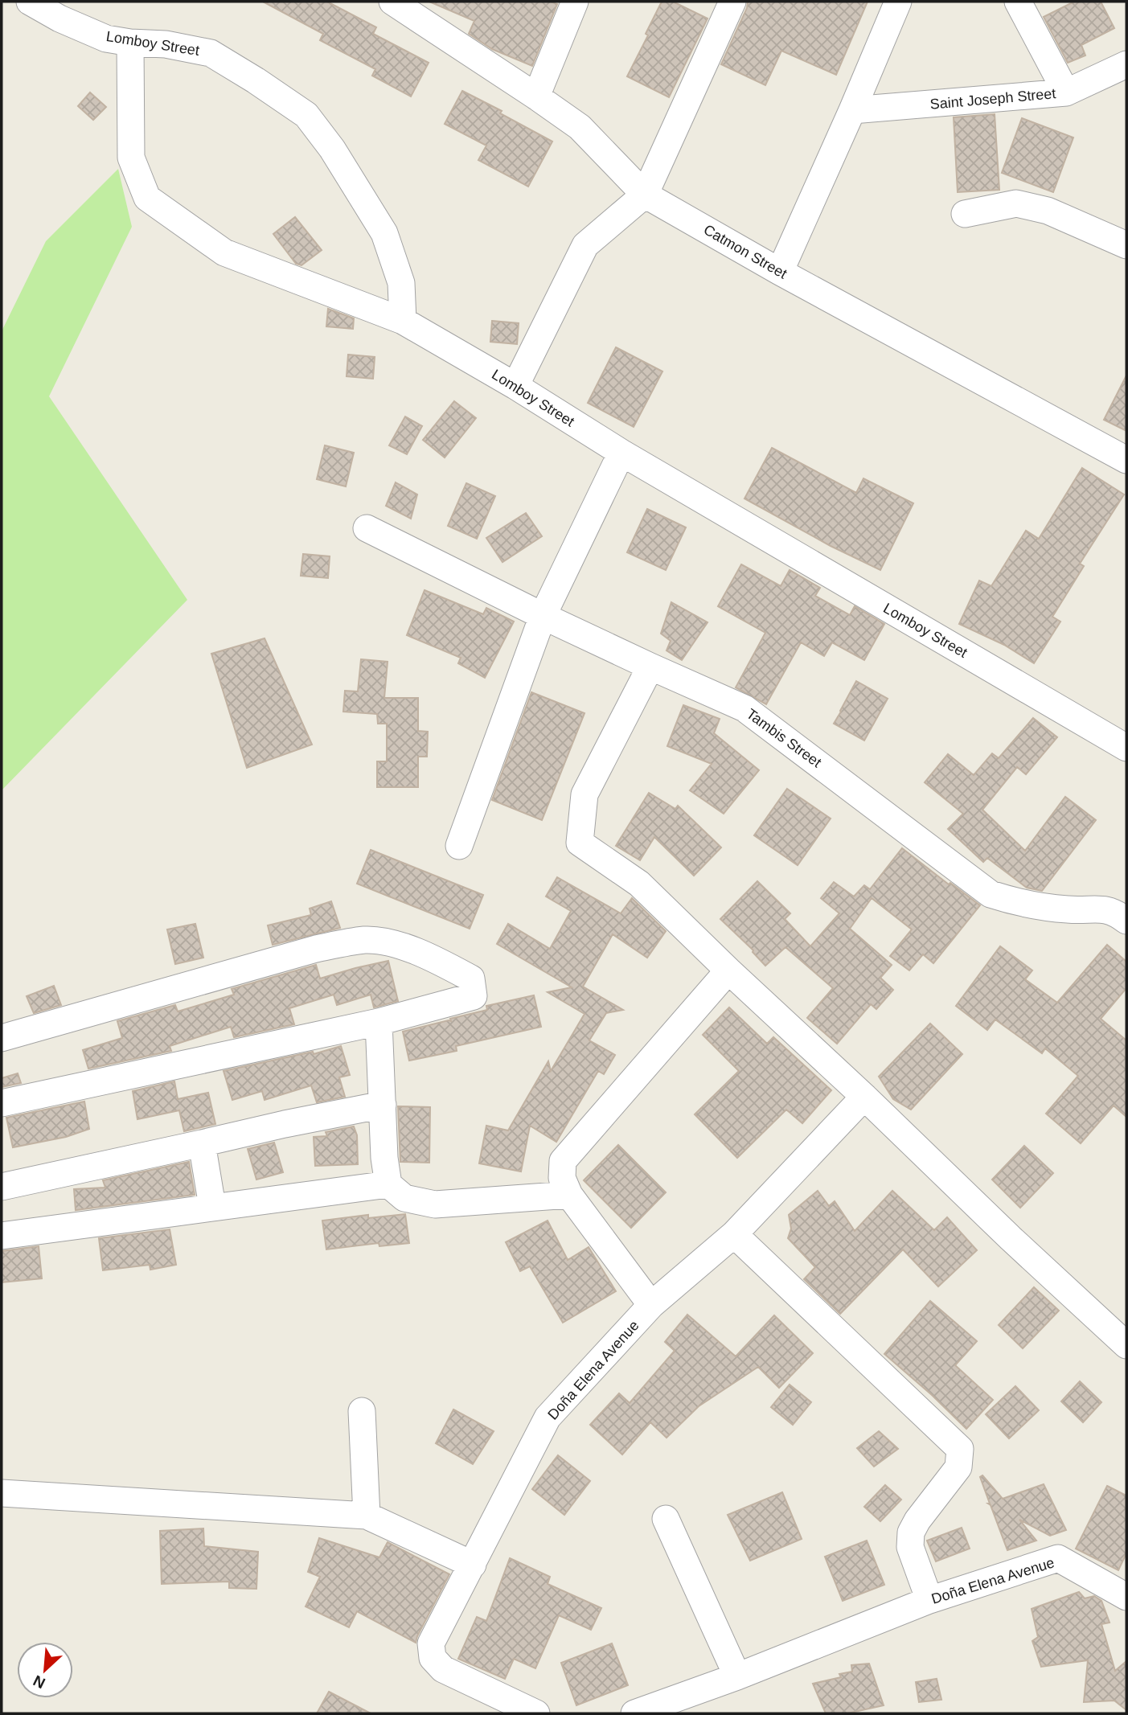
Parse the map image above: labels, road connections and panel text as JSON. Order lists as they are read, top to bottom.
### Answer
{
  "streets": {
    "street": [
      "Lomboy Street",
      "Saint Joseph Street",
      "Catmon Street",
      "Tambis Street",
      "Doña Elena Avenue"
    ]
  },
  "north": "bottom left"
}
